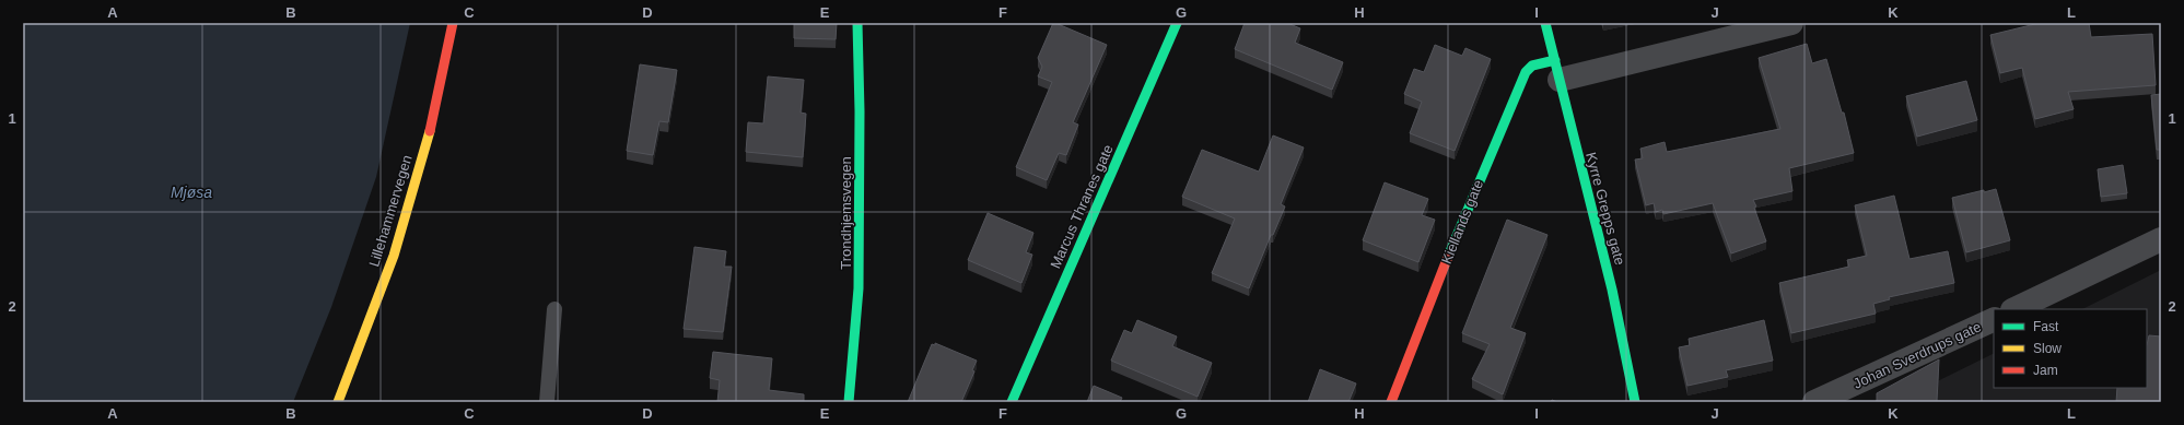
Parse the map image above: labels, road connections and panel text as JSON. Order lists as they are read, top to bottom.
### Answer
{
  "streets": {
    "main road": [
      "Marcus Thranes gate",
      "Kyrre Grepps gate",
      "Lillehammervegen",
      "Trondhjemsvegen",
      "Kiellands gate"
    ],
    "street": ["Johan Sverdrups gate"]
  },
  "crossings": [
    ["Kyrre Grepps gate", "Kiellands gate"]
  ],
  "water": ["Mjøsa"],
  "legend": ["Fast", "Slow", "Jam"],
  "grid": {
    "columns": [
      "A",
      "B",
      "C",
      "D",
      "E",
      "F",
      "G",
      "H",
      "I",
      "J",
      "K",
      "L"
    ],
    "rows": ["1", "2"]
  }
}
